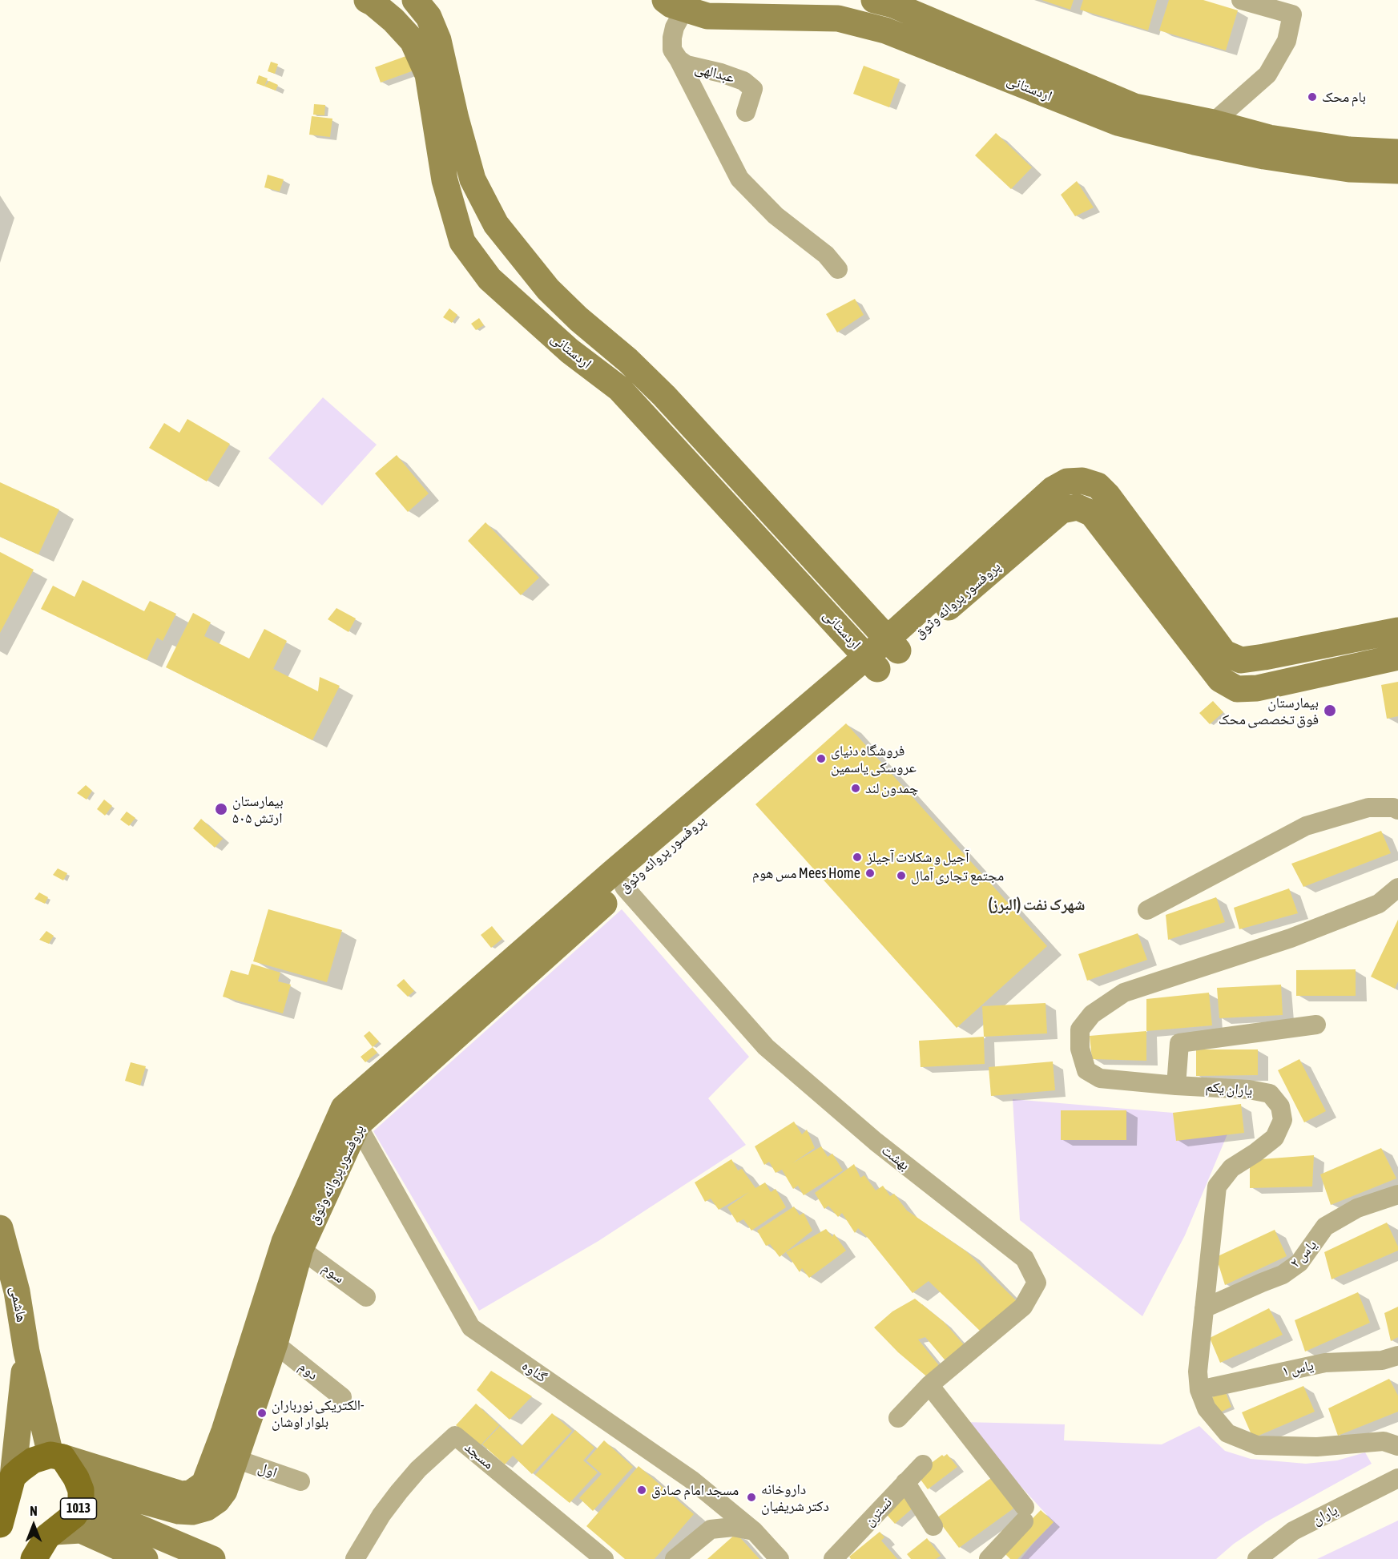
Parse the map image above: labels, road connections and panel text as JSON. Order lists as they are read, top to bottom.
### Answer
{
  "streets": {
    "main road": [
      "اردستانی",
      "پروفسور پروانه وثوق",
      "هاشمی",
      "1013"
    ],
    "street": [
      "عبدالهی",
      "یاران یکم",
      "بهشت",
      "یاس ۲",
      "سوم",
      "یاس ۱",
      "دوم",
      "گناوه",
      "مسجد",
      "اول",
      "نسترن",
      "یاران"
    ]
  },
  "crossings": [
    ["عبدالهی", "اردستانی"],
    ["اردستانی", "پروفسور پروانه وثوق"],
    ["پروفسور پروانه وثوق", "بهشت"],
    ["پروفسور پروانه وثوق", "سوم"],
    ["پروفسور پروانه وثوق", "هاشمی"],
    ["پروفسور پروانه وثوق", "دوم"],
    ["پروفسور پروانه وثوق", "گناوه"],
    ["پروفسور پروانه وثوق", "اول"],
    ["پروفسور پروانه وثوق", "1013"],
    ["یاران یکم", "یاس ۲"],
    ["یاران یکم", "یاس ۱"],
    ["هاشمی", "1013"]
  ],
  "districts": ["شهرک نفت (البرز)"],
  "places": [
    "بام محک",
    "بیمارستان فوق تخصصی محک",
    "فروشگاه دنیای عروسکی یاسمین",
    "چمدون لند",
    "بیمارستان ۵۰۵ ارتش",
    "آجیل و شکلات آجیلز",
    "مس هوم Mees Home",
    "مجتمع تجاری آمال",
    "الکتریکی نورباران- بلوار اوشان",
    "مسجد امام صادق",
    "داروخانه دکتر شریفیان"
  ],
  "north": "top"
}
